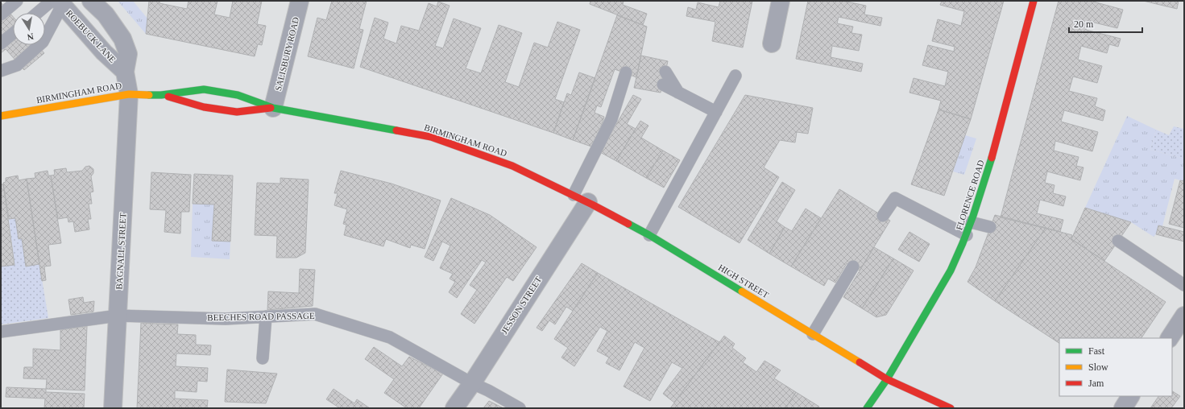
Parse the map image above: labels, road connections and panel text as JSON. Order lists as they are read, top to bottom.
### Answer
{
  "streets": {
    "street": [
      "ROEBUCK LANE",
      "SALISBURY ROAD",
      "BIRMINGHAM ROAD",
      "FLORENCE ROAD",
      "BAGNALL STREET",
      "HIGH STREET",
      "JESSON STREET"
    ],
    "lane": ["BEECHES ROAD PASSAGE"]
  },
  "crossings": [
    ["ROEBUCK LANE", "BIRMINGHAM ROAD"],
    ["ROEBUCK LANE", "BAGNALL STREET"],
    ["SALISBURY ROAD", "BIRMINGHAM ROAD"],
    ["BIRMINGHAM ROAD", "BAGNALL STREET"],
    ["BIRMINGHAM ROAD", "HIGH STREET"],
    ["BIRMINGHAM ROAD", "JESSON STREET"],
    ["FLORENCE ROAD", "HIGH STREET"],
    ["BAGNALL STREET", "BEECHES ROAD PASSAGE"],
    ["HIGH STREET", "JESSON STREET"],
    ["JESSON STREET", "BEECHES ROAD PASSAGE"]
  ],
  "legend": ["Fast", "Slow", "Jam"],
  "scale_bar": "20 m",
  "north": "bottom"
}
